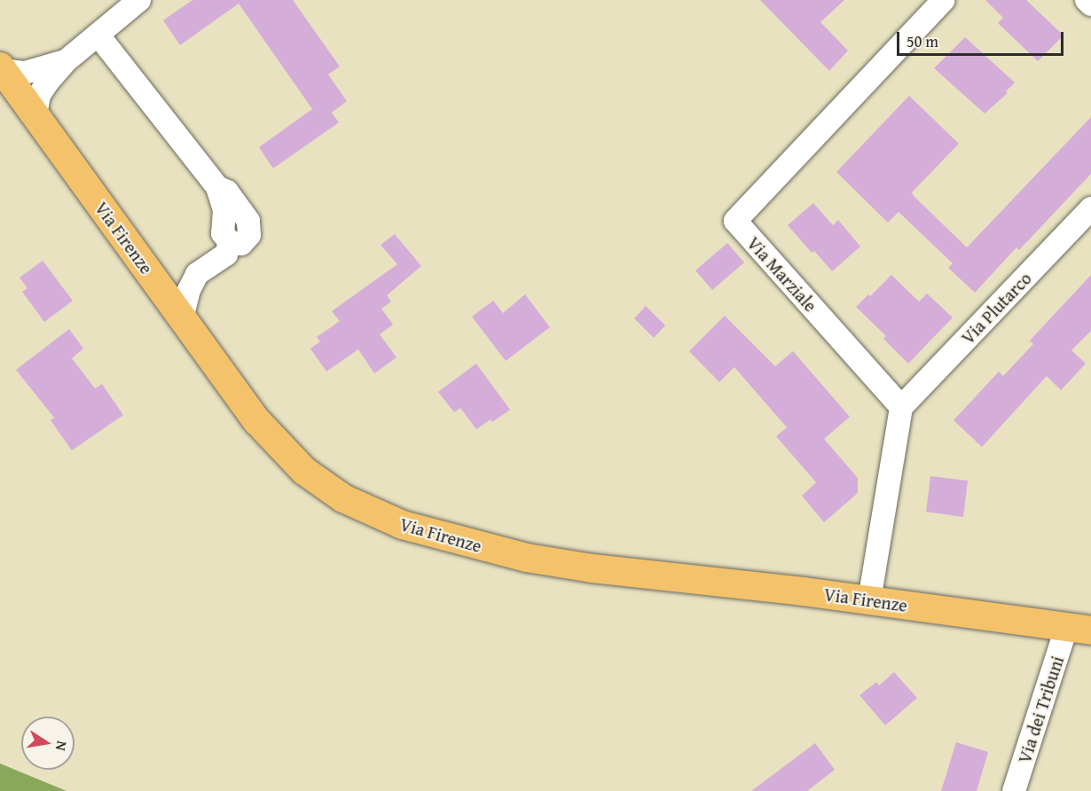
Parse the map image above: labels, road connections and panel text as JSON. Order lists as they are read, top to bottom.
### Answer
{
  "streets": {
    "main road": ["Via Firenze"],
    "street": ["Via Marziale", "Via Plutarco", "Via dei Tribuni"]
  },
  "crossings": [
    ["Via Firenze", "Via dei Tribuni"],
    ["Via Marziale", "Via Plutarco"]
  ],
  "scale_bar": "50 m",
  "north": "right"
}
